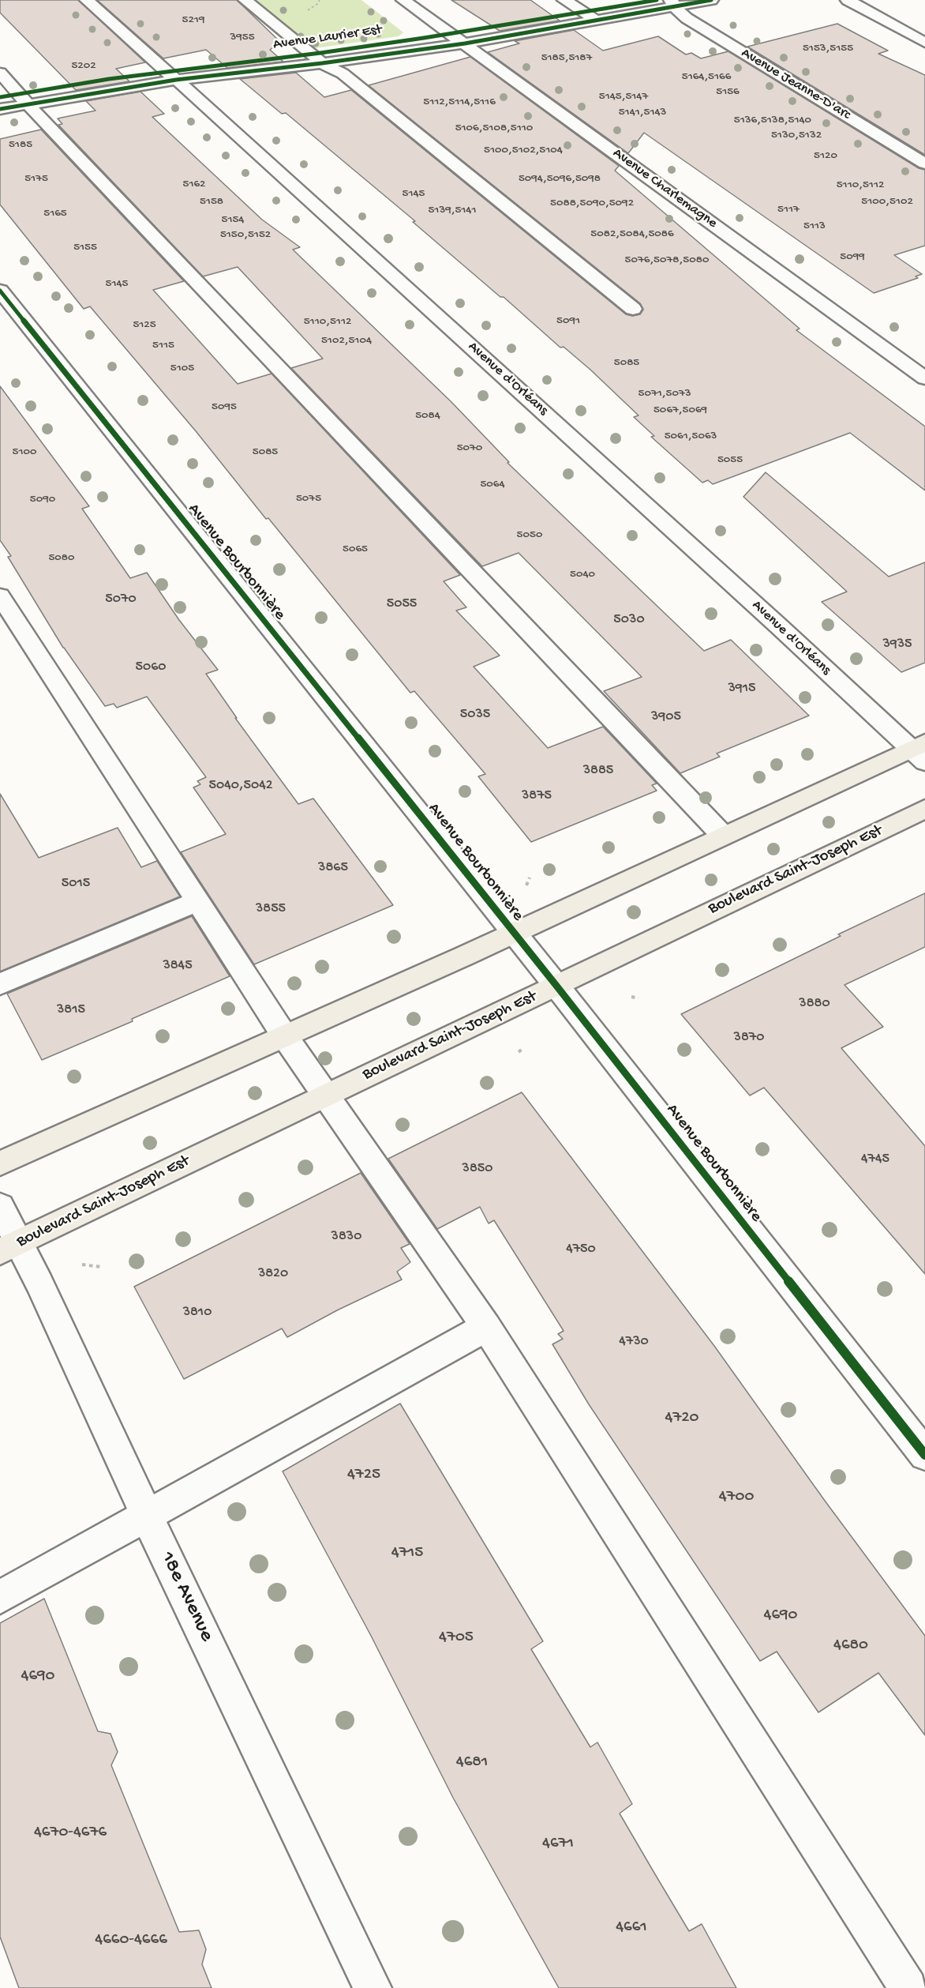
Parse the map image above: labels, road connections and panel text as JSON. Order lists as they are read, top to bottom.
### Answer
{
  "streets": {
    "main road": ["Boulevard Saint-Joseph Est"],
    "street": [
      "Avenue Laurier Est",
      "Avenue Jeanne-D'arc",
      "Avenue Charlemagne",
      "Avenue d'Orléans",
      "Avenue Bourbonnière",
      "18e Avenue"
    ]
  },
  "crossings": [
    ["Avenue Laurier Est", "Avenue Jeanne-D'arc"],
    ["Avenue Laurier Est", "Avenue Charlemagne"],
    ["Avenue Laurier Est", "Avenue d'Orléans"],
    ["Avenue Bourbonnière", "Boulevard Saint-Joseph Est"],
    ["Boulevard Saint-Joseph Est", "18e Avenue"]
  ],
  "house_numbers": [
    "5219",
    "3955",
    "5153,5155",
    "5185,5187",
    "5202",
    "5164,5166",
    "5156",
    "5145,5147",
    "5112,5114,5116",
    "5141,5143",
    "5136,5138,5140",
    "5106,5108,5110",
    "5130,5132",
    "5185",
    "5100,5102,5104",
    "5120",
    "5175",
    "5094,5096,5098",
    "5162",
    "5110,5112",
    "5145",
    "5158",
    "5100,5102",
    "5088,5090,5092",
    "5117",
    "5139,5141",
    "5165",
    "5154",
    "5113",
    "5082,5084,5086",
    "5150,5152",
    "5155",
    "5099",
    "5076,5078,5080",
    "5145",
    "5091",
    "5110,5112",
    "5125",
    "5102,5104",
    "5115",
    "5085",
    "5105",
    "5071,5073",
    "5095",
    "5067,5069",
    "5084",
    "5061,5063",
    "5070",
    "5100",
    "5085",
    "5055",
    "5064",
    "5075",
    "5090",
    "5050",
    "5065",
    "5080",
    "5040",
    "5070",
    "5055",
    "5030",
    "3935",
    "5060",
    "3915",
    "5035",
    "3905",
    "3885",
    "5040,5042",
    "3875",
    "3865",
    "5015",
    "3855",
    "3845",
    "3880",
    "3815",
    "3870",
    "4745",
    "3850",
    "3830",
    "4750",
    "3820",
    "3810",
    "4730",
    "4720",
    "4725",
    "4700",
    "4715",
    "4690",
    "4705",
    "4680",
    "4690",
    "4681",
    "4670-4676",
    "4671",
    "4661",
    "4660-4666"
  ]
}
